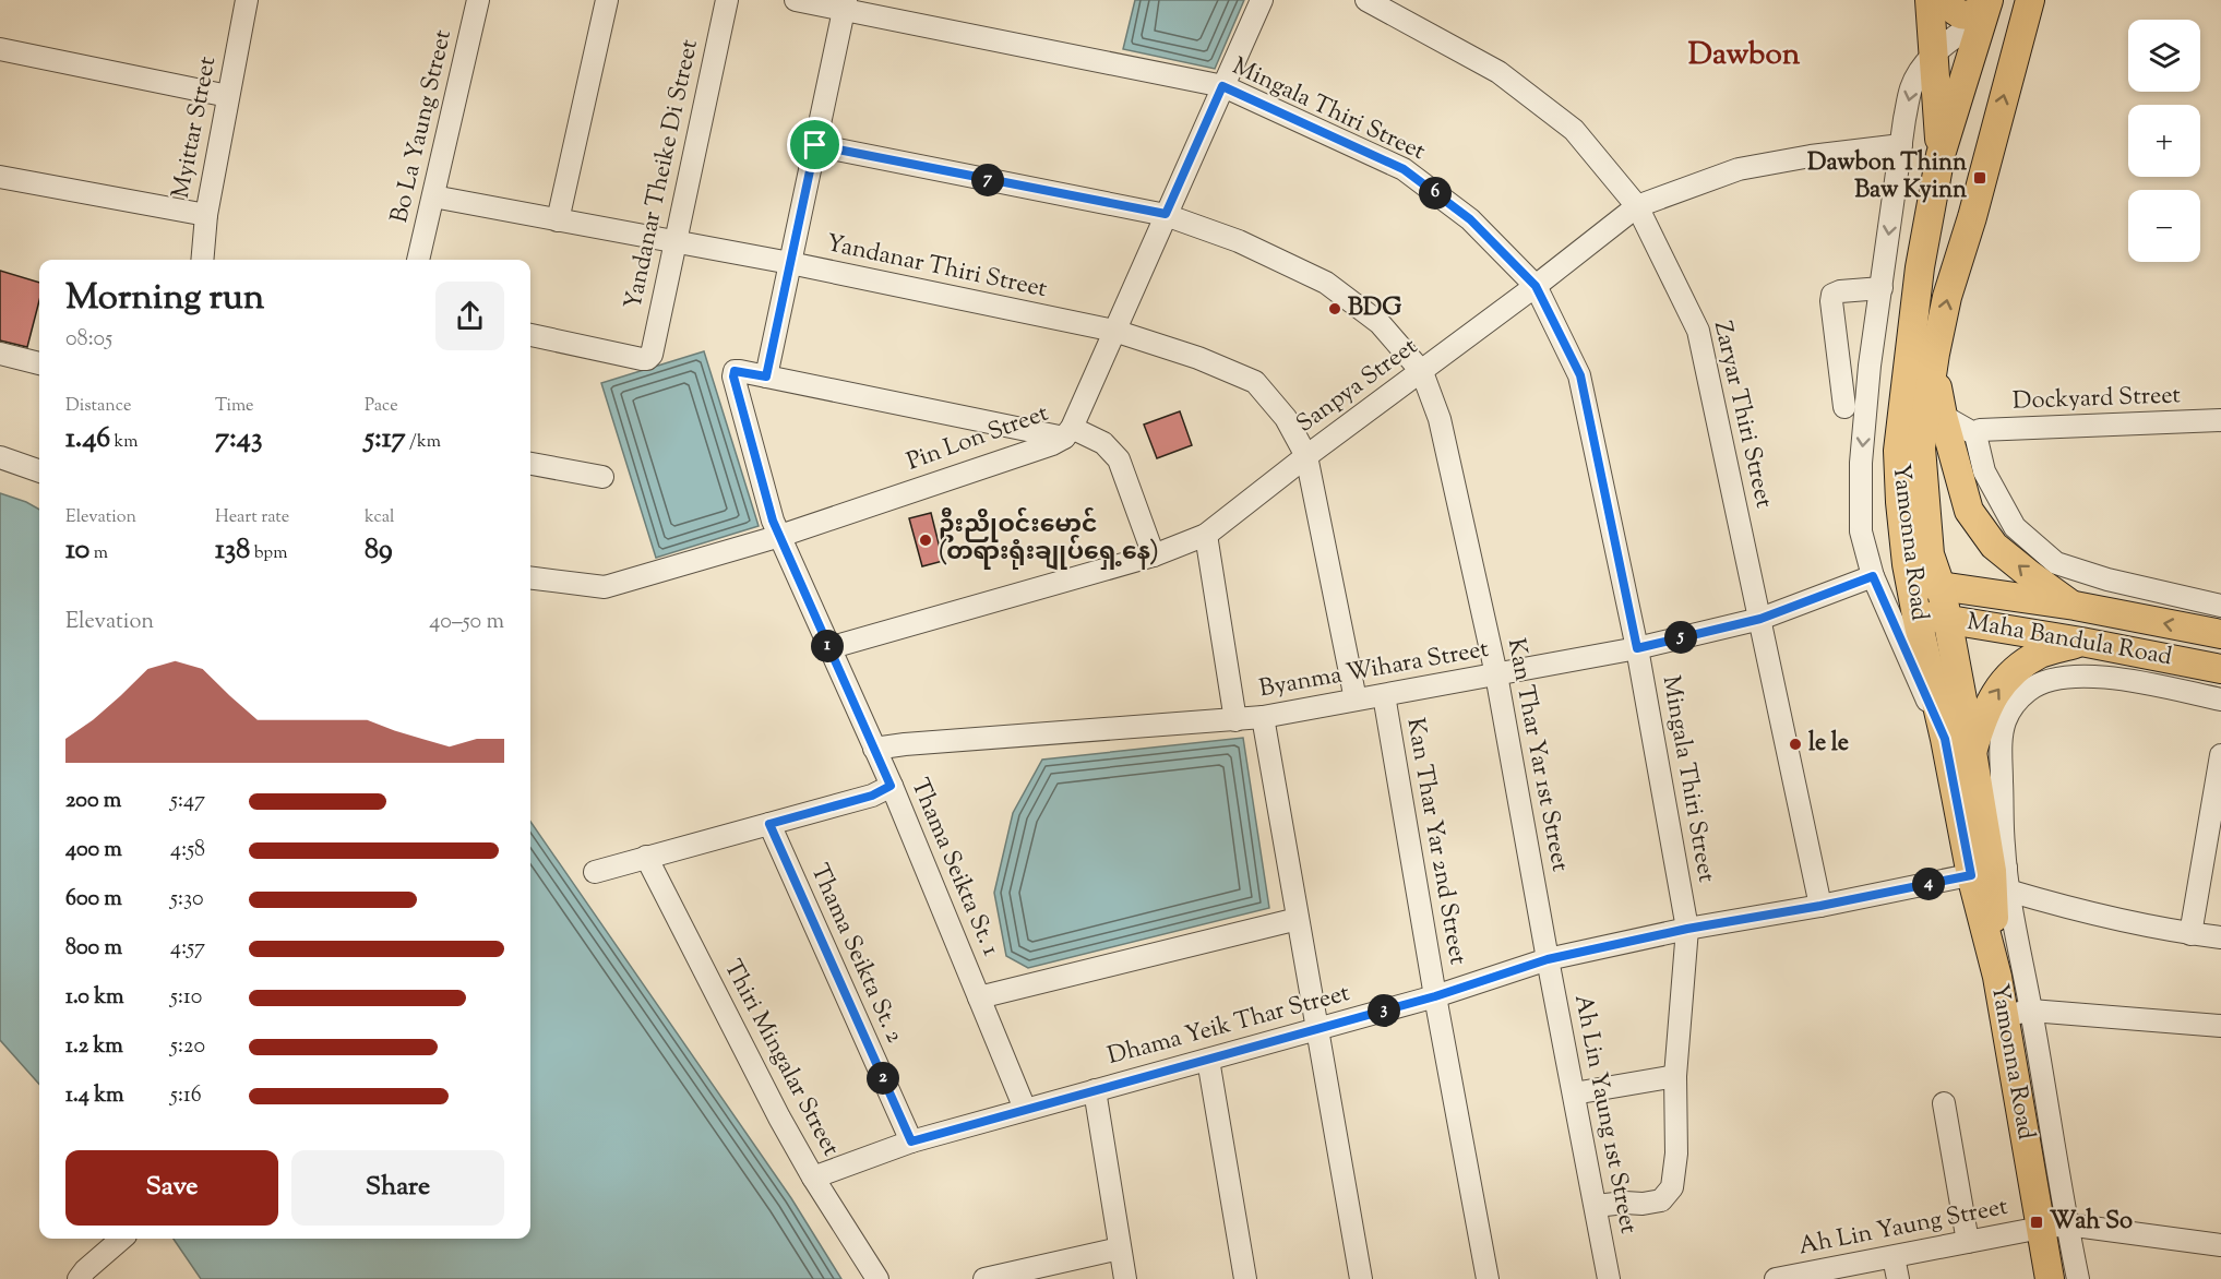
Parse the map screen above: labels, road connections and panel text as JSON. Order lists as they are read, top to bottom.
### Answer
{
  "streets": {
    "main road": ["Yamonna Road", "Maha Bandula Road"],
    "street": [
      "Mingala Thiri Street",
      "Bo La Yaung Street",
      "Myittar Street",
      "Yandanar Theike Di Street",
      "Yandanar Thiri Street",
      "Sanpya Street",
      "Dockyard Street",
      "Zaryar Thiri Street",
      "Pin Lon Street",
      "Byanma Wihara Street",
      "Kan Thar Yar 1st Street",
      "Kan Thar Yar 2nd Street",
      "Thama Seikta St. 1",
      "Thama Seikta St. 2",
      "Dhama Yeik Thar Street",
      "Thiri Mingalar Street",
      "Ah Lin Yaung 1st Street",
      "Ah Lin Yaung Street"
    ]
  },
  "crossings": [
    ["Mingala Thiri Street", "Sanpya Street"],
    ["Mingala Thiri Street", "Pin Lon Street"],
    ["Mingala Thiri Street", "Byanma Wihara Street"],
    ["Mingala Thiri Street", "Dhama Yeik Thar Street"],
    ["Mingala Thiri Street", "Ah Lin Yaung 1st Street"],
    ["Bo La Yaung Street", "Yandanar Thiri Street"],
    ["Yandanar Theike Di Street", "Yandanar Thiri Street"],
    ["Yandanar Thiri Street", "Sanpya Street"],
    ["Yandanar Thiri Street", "Pin Lon Street"],
    ["Yandanar Thiri Street", "Byanma Wihara Street"],
    ["Sanpya Street", "Zaryar Thiri Street"],
    ["Sanpya Street", "Kan Thar Yar 1st Street"],
    ["Sanpya Street", "Thama Seikta St. 1"],
    ["Zaryar Thiri Street", "Byanma Wihara Street"],
    ["Zaryar Thiri Street", "Dhama Yeik Thar Street"],
    ["Pin Lon Street", "Thama Seikta St. 1"],
    ["Yamonna Road", "Maha Bandula Road"],
    ["Yamonna Road", "Dhama Yeik Thar Street"],
    ["Yamonna Road", "Ah Lin Yaung Street"],
    ["Byanma Wihara Street", "Kan Thar Yar 1st Street"],
    ["Byanma Wihara Street", "Kan Thar Yar 2nd Street"],
    ["Byanma Wihara Street", "Thama Seikta St. 1"],
    ["Kan Thar Yar 1st Street", "Dhama Yeik Thar Street"],
    ["Kan Thar Yar 1st Street", "Ah Lin Yaung 1st Street"],
    ["Kan Thar Yar 2nd Street", "Dhama Yeik Thar Street"],
    ["Thama Seikta St. 1", "Dhama Yeik Thar Street"],
    ["Thama Seikta St. 2", "Dhama Yeik Thar Street"],
    ["Dhama Yeik Thar Street", "Thiri Mingalar Street"],
    ["Dhama Yeik Thar Street", "Ah Lin Yaung 1st Street"]
  ],
  "one_way": ["Maha Bandula Road"],
  "districts": ["Dawbon"],
  "places": {
    "transit": ["Dawbon Thinn Baw Kyinn", "Wah So"],
    "other": ["BDG", "ဦးညိုဝင်းမောင် (တရားရုံးချုပ်ရှေ့နေ)", "le le"]
  },
  "page": {
    "map_buttons": ["+", "−"],
    "pins": [
      "7",
      "6",
      "5",
      "1",
      "4",
      "3",
      "2"
    ],
    "heading": ["Morning run", "08:05"],
    "stats": [
      ["Distance", "1.46 km"],
      ["Time", "7:43"],
      ["Pace", "5:17 /km"],
      ["Elevation", "10 m"],
      ["Heart rate", "138 bpm"],
      ["kcal", "89"]
    ],
    "chart": ["Elevation", "40–50 m"],
    "list": [
      {
        "name": "200 m",
        "note": "5:47"
      },
      {
        "name": "400 m",
        "note": "4:58"
      },
      {
        "name": "600 m",
        "note": "5:30"
      },
      {
        "name": "800 m",
        "note": "4:57"
      },
      {
        "name": "1.0 km",
        "note": "5:10"
      },
      {
        "name": "1.2 km",
        "note": "5:20"
      },
      {
        "name": "1.4 km",
        "note": "5:16"
      }
    ],
    "buttons": ["Save", "Share"]
  }
}
